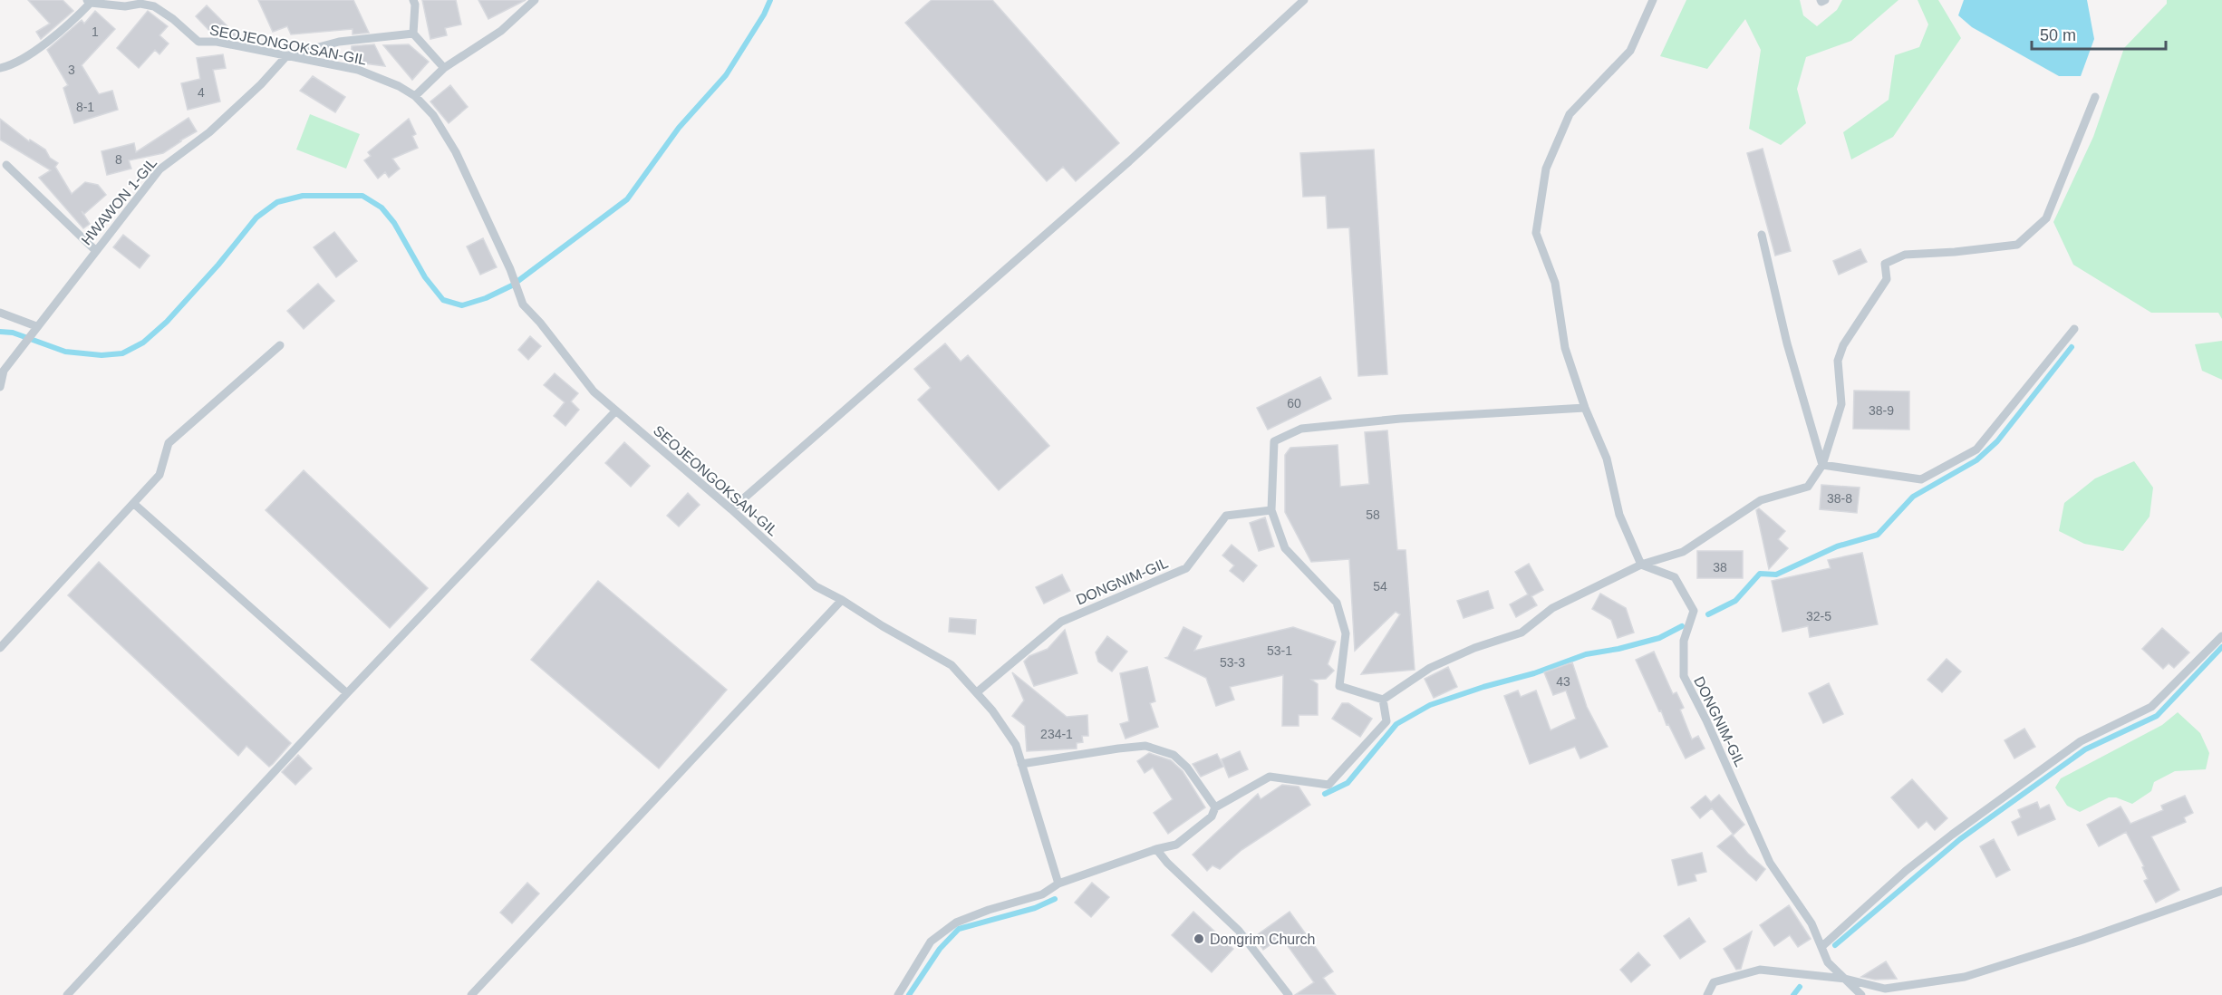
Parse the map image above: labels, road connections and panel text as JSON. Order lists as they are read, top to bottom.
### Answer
{
  "streets": {
    "lane": ["SEOJEONGOKSAN-GIL", "HWAWON 1-GIL", "DONGNIM-GIL"]
  },
  "crossings": [
    ["SEOJEONGOKSAN-GIL", "HWAWON 1-GIL"],
    ["SEOJEONGOKSAN-GIL", "DONGNIM-GIL"]
  ],
  "places": ["Dongrim Church"],
  "house_numbers": [
    "1",
    "3",
    "4",
    "8-1",
    "8",
    "60",
    "38-9",
    "38-8",
    "58",
    "38",
    "54",
    "32-5",
    "53-1",
    "53-3",
    "43",
    "234-1"
  ],
  "scale_bar": "50 m"
}
